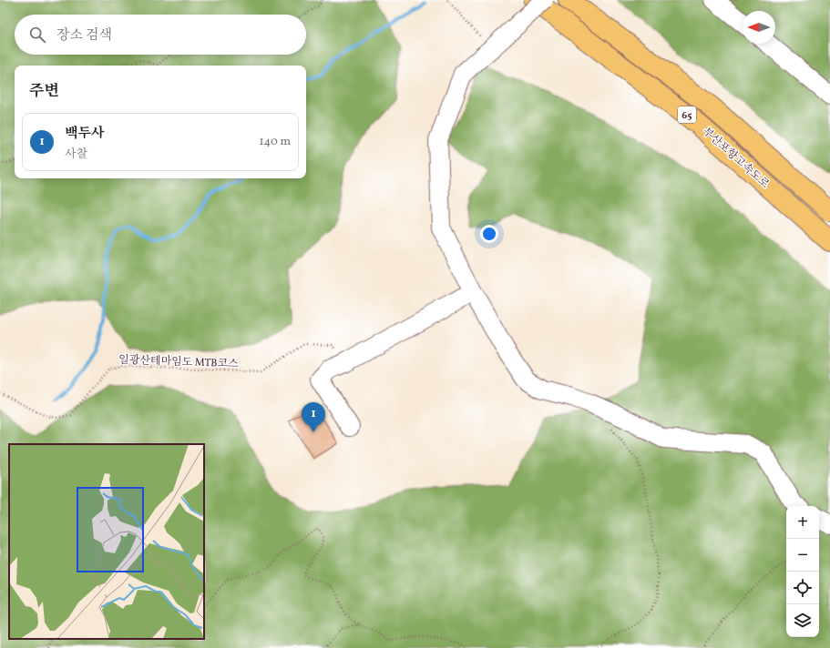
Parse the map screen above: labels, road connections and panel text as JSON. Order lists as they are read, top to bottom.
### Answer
{
  "streets": {
    "highway": ["65", "부산포항고속도로"],
    "path": ["일광산테마임도 MTB코스"]
  },
  "north": "left",
  "page": {
    "search": "장소 검색",
    "heading": "주변",
    "list": [
      {
        "mark": "1",
        "name": "백두사",
        "note": "사찰",
        "value": "140 m"
      }
    ],
    "pins": "1",
    "map_buttons": ["+", "−"]
  }
}
